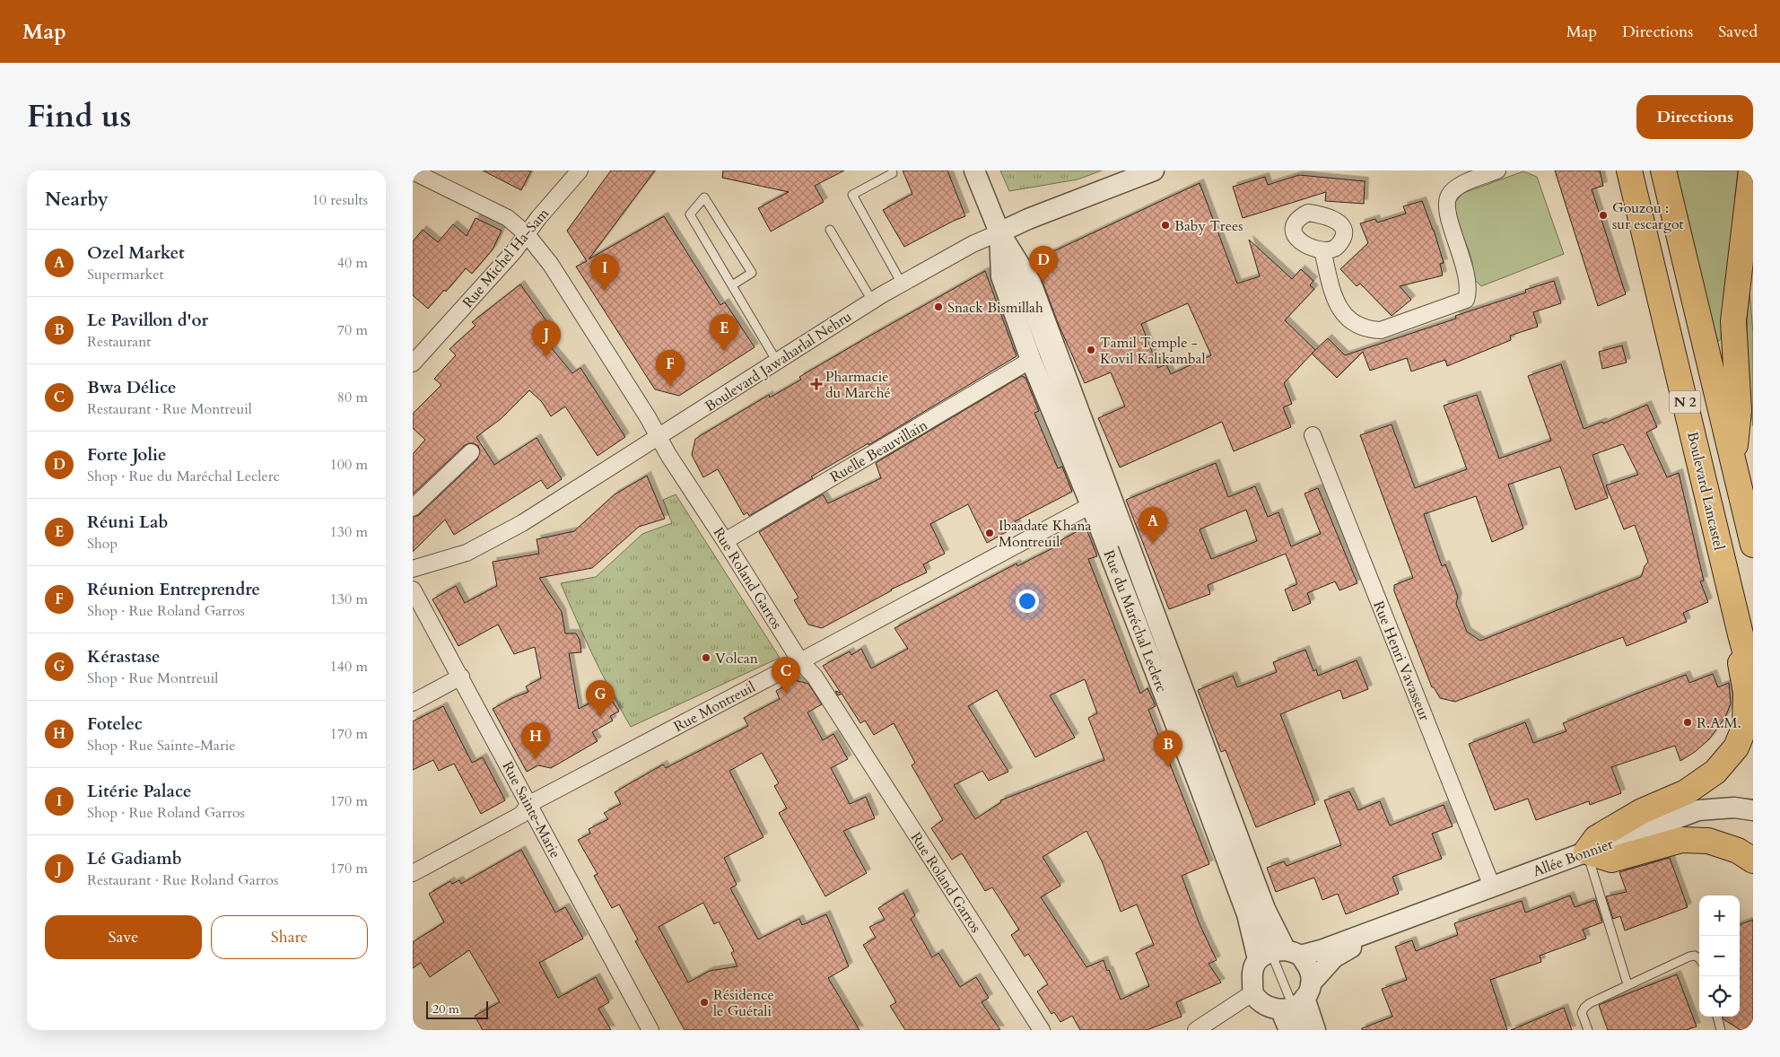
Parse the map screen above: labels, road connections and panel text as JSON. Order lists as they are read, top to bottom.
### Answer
{
  "streets": {
    "main road": ["N 2", "Boulevard Lancastel"],
    "street": [
      "Rue Michel Ha-Sam",
      "Boulevard Jawaharlal Nehru",
      "Ruelle Beauvillain",
      "Rue Roland Garros",
      "Rue du Maréchal Leclerc",
      "Rue Henri Vavasseur",
      "Rue Montreuil",
      "Rue Sainte-Marie",
      "Allée Bonnier"
    ]
  },
  "crossings": [
    ["Rue Michel Ha-Sam", "Rue Roland Garros"],
    ["Boulevard Jawaharlal Nehru", "Rue Roland Garros"],
    ["Boulevard Jawaharlal Nehru", "Rue du Maréchal Leclerc"],
    ["Ruelle Beauvillain", "Rue Roland Garros"],
    ["Ruelle Beauvillain", "Rue du Maréchal Leclerc"],
    ["Rue Roland Garros", "Rue Montreuil"],
    ["Rue du Maréchal Leclerc", "Rue Montreuil"],
    ["Rue du Maréchal Leclerc", "Allée Bonnier"],
    ["Rue Henri Vavasseur", "Allée Bonnier"],
    ["Rue Montreuil", "Rue Sainte-Marie"]
  ],
  "places": {
    "other": [
      "Gouzou : sur escargot",
      "Baby Trees",
      "Snack Bismillah",
      "Tamil Temple - Kovil Kalikambal",
      "Ibaadate Khana Montreuil",
      "Volcan",
      "R.A.M.",
      "Résidence le Guétali"
    ],
    "health": ["Pharmacie du Marché"]
  },
  "scale_bar": "20 m",
  "page": {
    "header": "Map",
    "nav": ["Map", "Directions", "Saved"],
    "title": "Find us",
    "buttons": [
      "Directions",
      ["Save", "Share"]
    ],
    "heading": ["Nearby", "10 results"],
    "list": [
      {
        "mark": "A",
        "name": "Ozel Market",
        "note": "Supermarket",
        "value": "40 m"
      },
      {
        "mark": "B",
        "name": "Le Pavillon d'or",
        "note": "Restaurant",
        "value": "70 m"
      },
      {
        "mark": "C",
        "name": "Bwa Délice",
        "note": "Restaurant · Rue Montreuil",
        "value": "80 m"
      },
      {
        "mark": "D",
        "name": "Forte Jolie",
        "note": "Shop · Rue du Maréchal Leclerc",
        "value": "100 m"
      },
      {
        "mark": "E",
        "name": "Réuni Lab",
        "note": "Shop",
        "value": "130 m"
      },
      {
        "mark": "F",
        "name": "Réunion Entreprendre",
        "note": "Shop · Rue Roland Garros",
        "value": "130 m"
      },
      {
        "mark": "G",
        "name": "Kérastase",
        "note": "Shop · Rue Montreuil",
        "value": "140 m"
      },
      {
        "mark": "H",
        "name": "Fotelec",
        "note": "Shop · Rue Sainte-Marie",
        "value": "170 m"
      },
      {
        "mark": "I",
        "name": "Litérie Palace",
        "note": "Shop · Rue Roland Garros",
        "value": "170 m"
      },
      {
        "mark": "J",
        "name": "Lé Gadiamb",
        "note": "Restaurant · Rue Roland Garros",
        "value": "170 m"
      }
    ],
    "pins": [
      "D",
      "I",
      "E",
      "J",
      "F",
      "A",
      "C",
      "G",
      "H",
      "B"
    ],
    "map_buttons": ["+", "−"],
    "scale": "20 m"
  }
}
